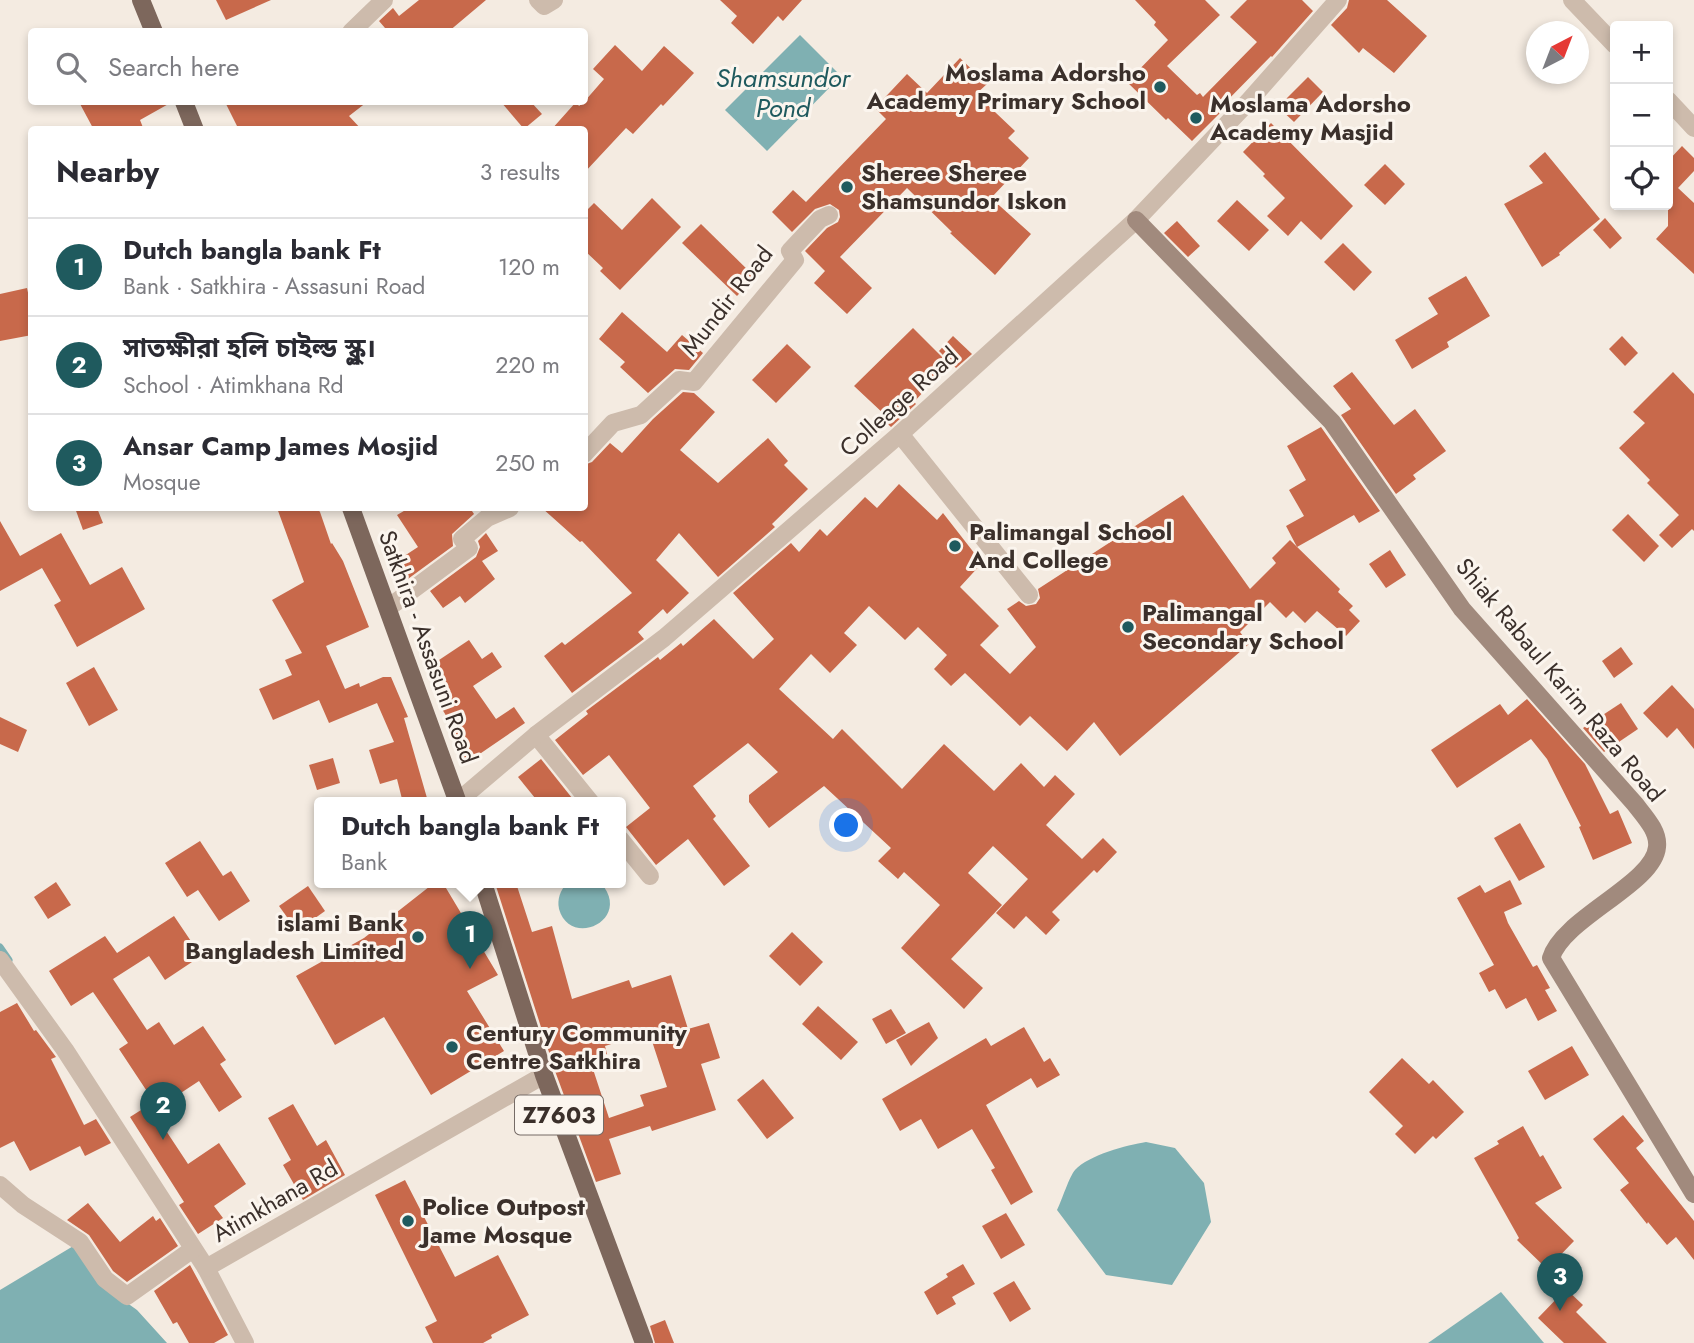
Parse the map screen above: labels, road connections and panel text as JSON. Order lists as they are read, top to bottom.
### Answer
{
  "streets": {
    "main road": ["Satkhira - Assasuni Road", "Shiak Rabaul Karim Raza Road", "Z7603"],
    "street": ["Mundir Road", "Colleage Road", "Atimkhana Rd"]
  },
  "crossings": [
    ["Colleage Road", "Shiak Rabaul Karim Raza Road"],
    ["Z7603", "Atimkhana Rd"]
  ],
  "water": ["Shamsundor Pond"],
  "places": [
    "Moslama Adorsho Academy Primary School",
    "Moslama Adorsho Academy Masjid",
    "Sheree Sheree Shamsundor Iskon",
    "Palimangal School And College",
    "Palimangal Secondary School",
    "islami Bank Bangladesh Limited",
    "Century Community Centre Satkhira",
    "Police Outpost Jame Mosque"
  ],
  "north": "top right",
  "page": {
    "map_buttons": ["+", "−"],
    "search": "Search here",
    "heading": ["Nearby", "3 results"],
    "list": [
      {
        "mark": "1",
        "name": "Dutch bangla bank Ft",
        "note": "Bank · Satkhira - Assasuni Road",
        "value": "120 m"
      },
      {
        "mark": "2",
        "name": "সাতক্ষীরা হলি চাইল্ড স্কুল।",
        "note": "School · Atimkhana Rd",
        "value": "220 m"
      },
      {
        "mark": "3",
        "name": "Ansar Camp James Mosjid",
        "note": "Mosque",
        "value": "250 m"
      }
    ],
    "popup": ["Dutch bangla bank Ft", "Bank"],
    "pins": ["1", "2", "3"]
  }
}
